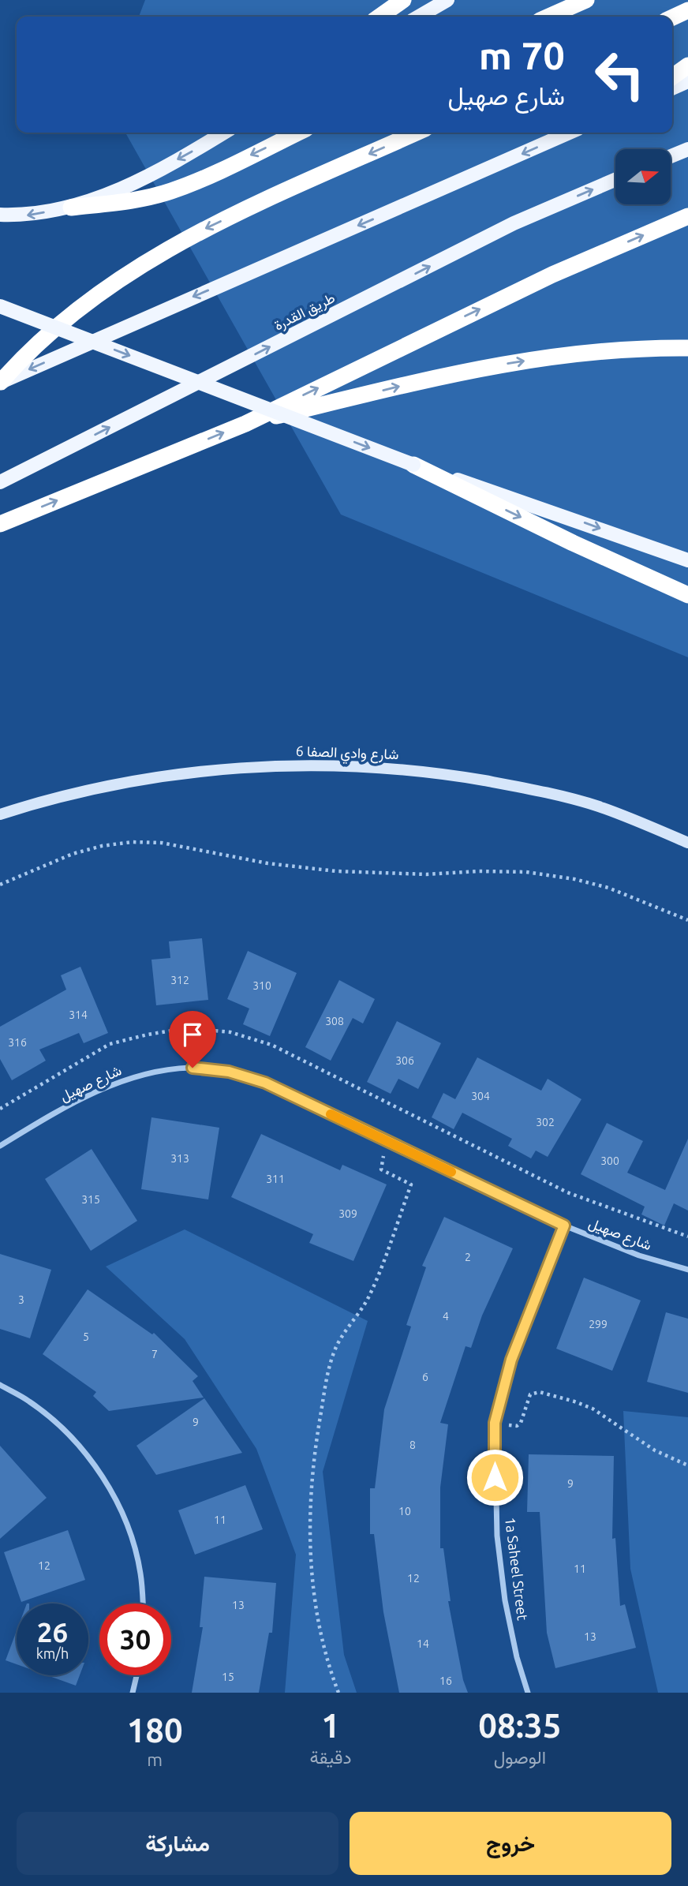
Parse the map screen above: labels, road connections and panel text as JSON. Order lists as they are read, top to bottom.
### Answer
{
  "streets": {
    "main road": ["طريق القدرة"],
    "street": ["شارع وادي الصفا 6", "شارع صهيل", "1a Saheel Street"]
  },
  "crossings": [
    ["شارع صهيل", "1a Saheel Street"]
  ],
  "house_numbers": [
    "312",
    "310",
    "314",
    "308",
    "316",
    "306",
    "304",
    "302",
    "313",
    "300",
    "311",
    "315",
    "309",
    "2",
    "3",
    "4",
    "299",
    "5",
    "7",
    "6",
    "9",
    "8",
    "9",
    "10",
    "11",
    "12",
    "11",
    "12",
    "13",
    "13",
    "14",
    "15",
    "16"
  ],
  "north": "right",
  "page": {
    "turn": ["70 m", "شارع صهيل"],
    "speed": "26 km/h",
    "limit": "30",
    "eta": [
      "08:35",
      "الوصول",
      "1",
      "دقيقة",
      "180",
      "m"
    ],
    "buttons": ["خروج", "مشاركة"]
  }
}
